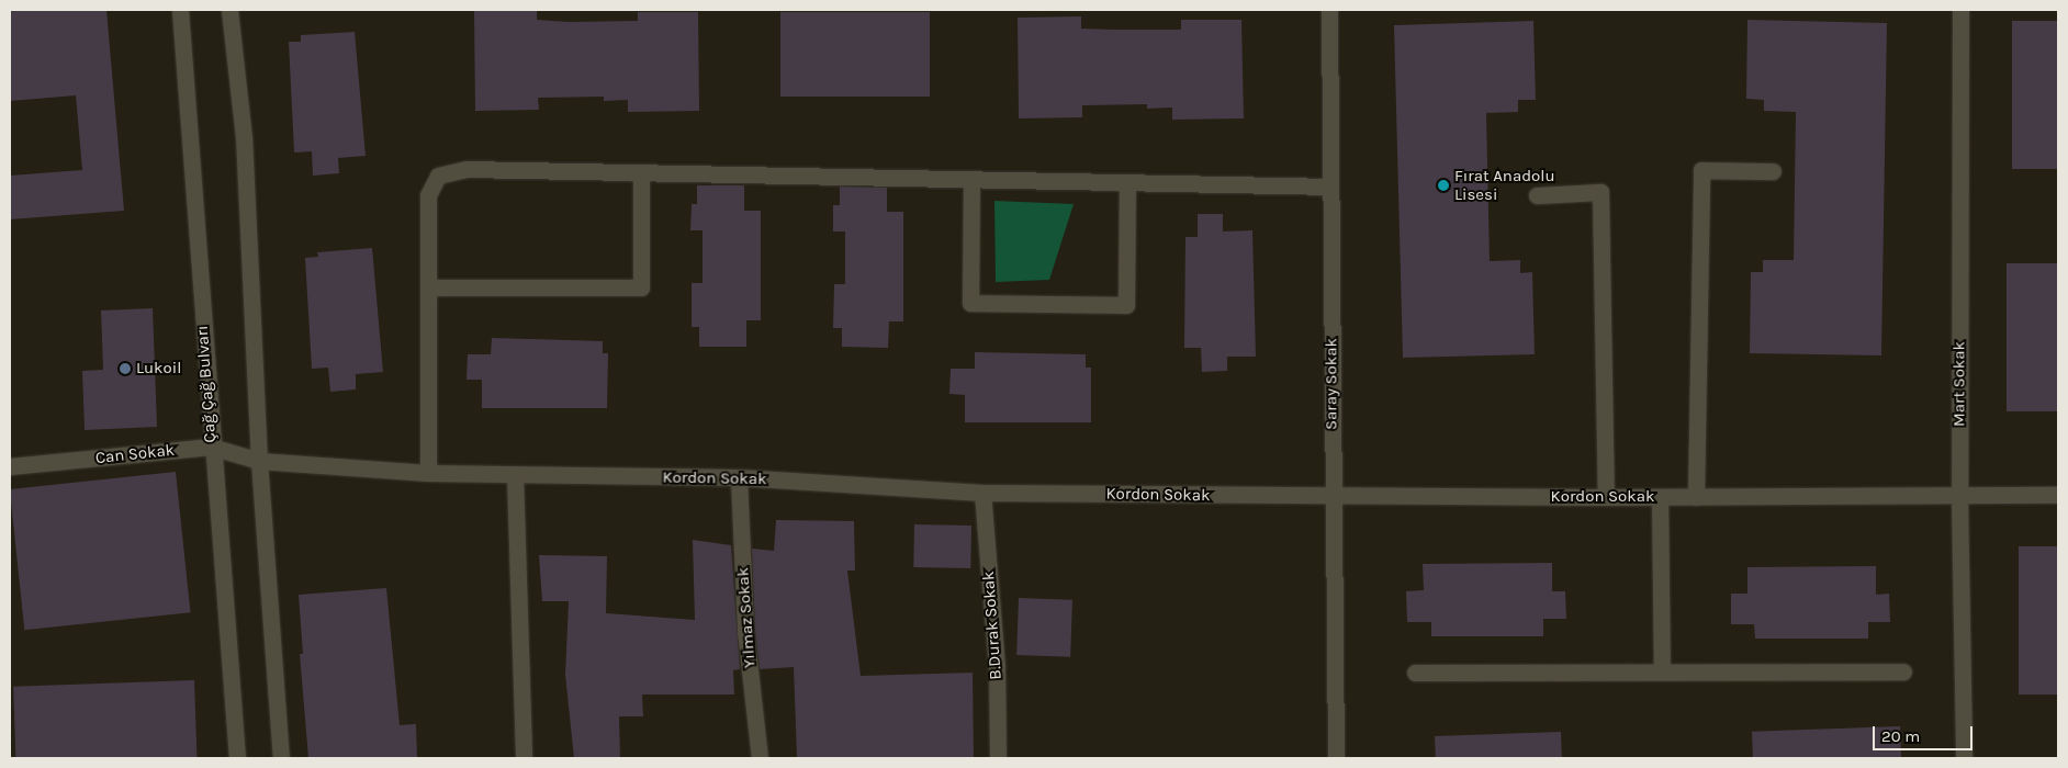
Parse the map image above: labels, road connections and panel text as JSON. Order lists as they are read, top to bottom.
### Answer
{
  "streets": {
    "street": [
      "Çağ Çağ Bulvarı",
      "Saray Sokak",
      "Mart Sokak",
      "Can Sokak",
      "Kordon Sokak",
      "Yılmaz Sokak",
      "B.Durak Sokak"
    ]
  },
  "crossings": [
    ["Çağ Çağ Bulvarı", "Can Sokak"],
    ["Saray Sokak", "Kordon Sokak"],
    ["Mart Sokak", "Kordon Sokak"],
    ["Can Sokak", "Kordon Sokak"],
    ["Kordon Sokak", "Yılmaz Sokak"],
    ["Kordon Sokak", "B.Durak Sokak"]
  ],
  "places": ["Fırat Anadolu Lisesi", "Lukoil"],
  "scale_bar": "20 m"
}
